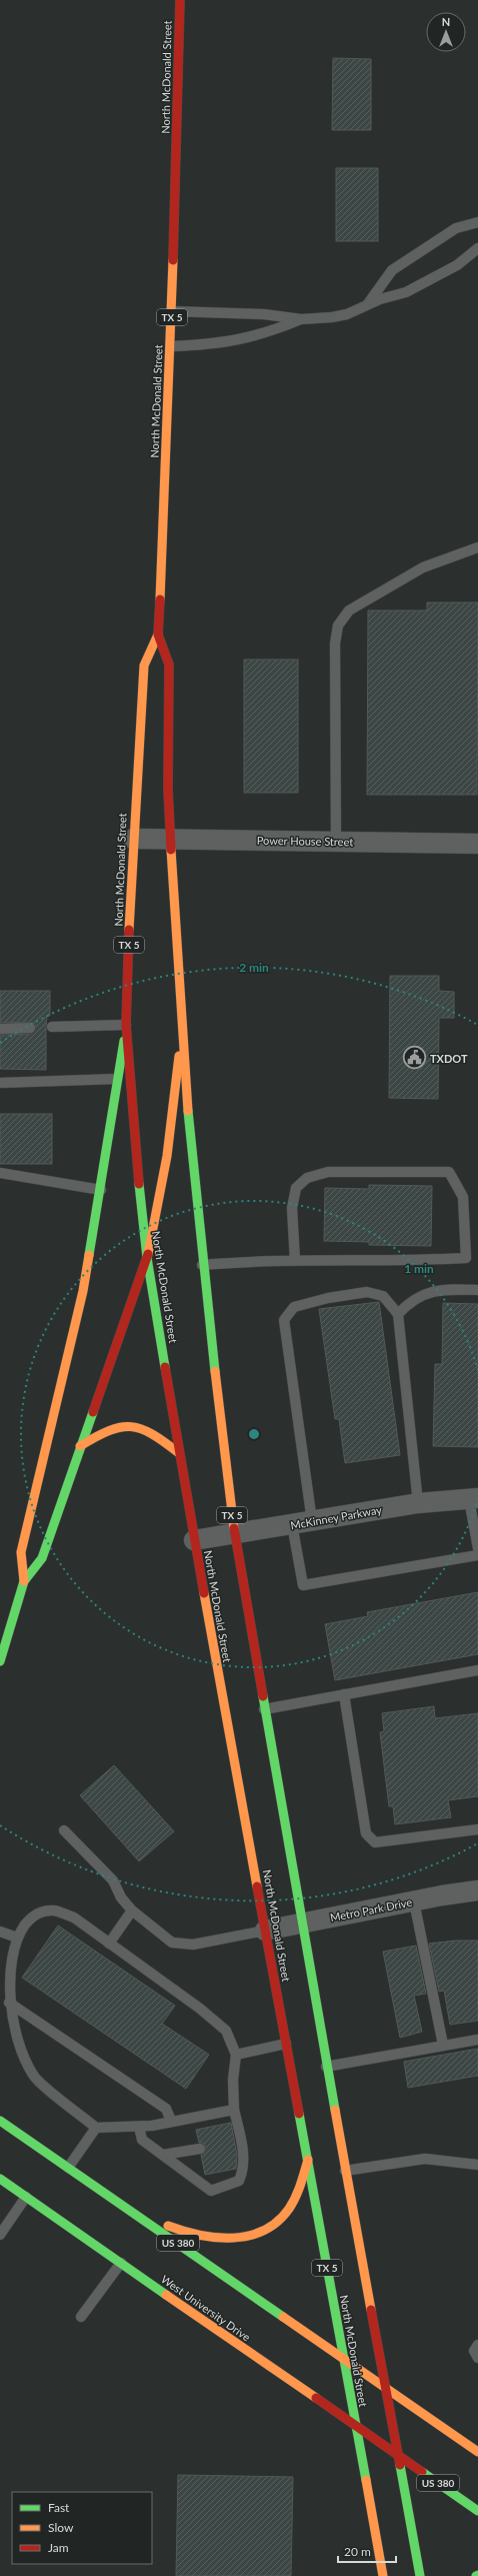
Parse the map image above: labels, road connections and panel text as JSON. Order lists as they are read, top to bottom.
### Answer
{
  "streets": {
    "main road": [
      "North McDonald Street",
      "TX 5",
      "US 380",
      "West University Drive"
    ],
    "street": ["Power House Street", "McKinney Parkway", "Metro Park Drive"]
  },
  "crossings": [
    ["North McDonald Street", "Power House Street"],
    ["North McDonald Street", "McKinney Parkway"],
    ["North McDonald Street", "Metro Park Drive"],
    ["North McDonald Street", "US 380"],
    ["North McDonald Street", "West University Drive"],
    ["US 380", "West University Drive"]
  ],
  "places": {
    "public building": ["TXDOT"]
  },
  "legend": ["Fast", "Slow", "Jam"],
  "scale_bar": "20 m",
  "north": "top",
  "rings": ["2 min", "1 min"]
}
